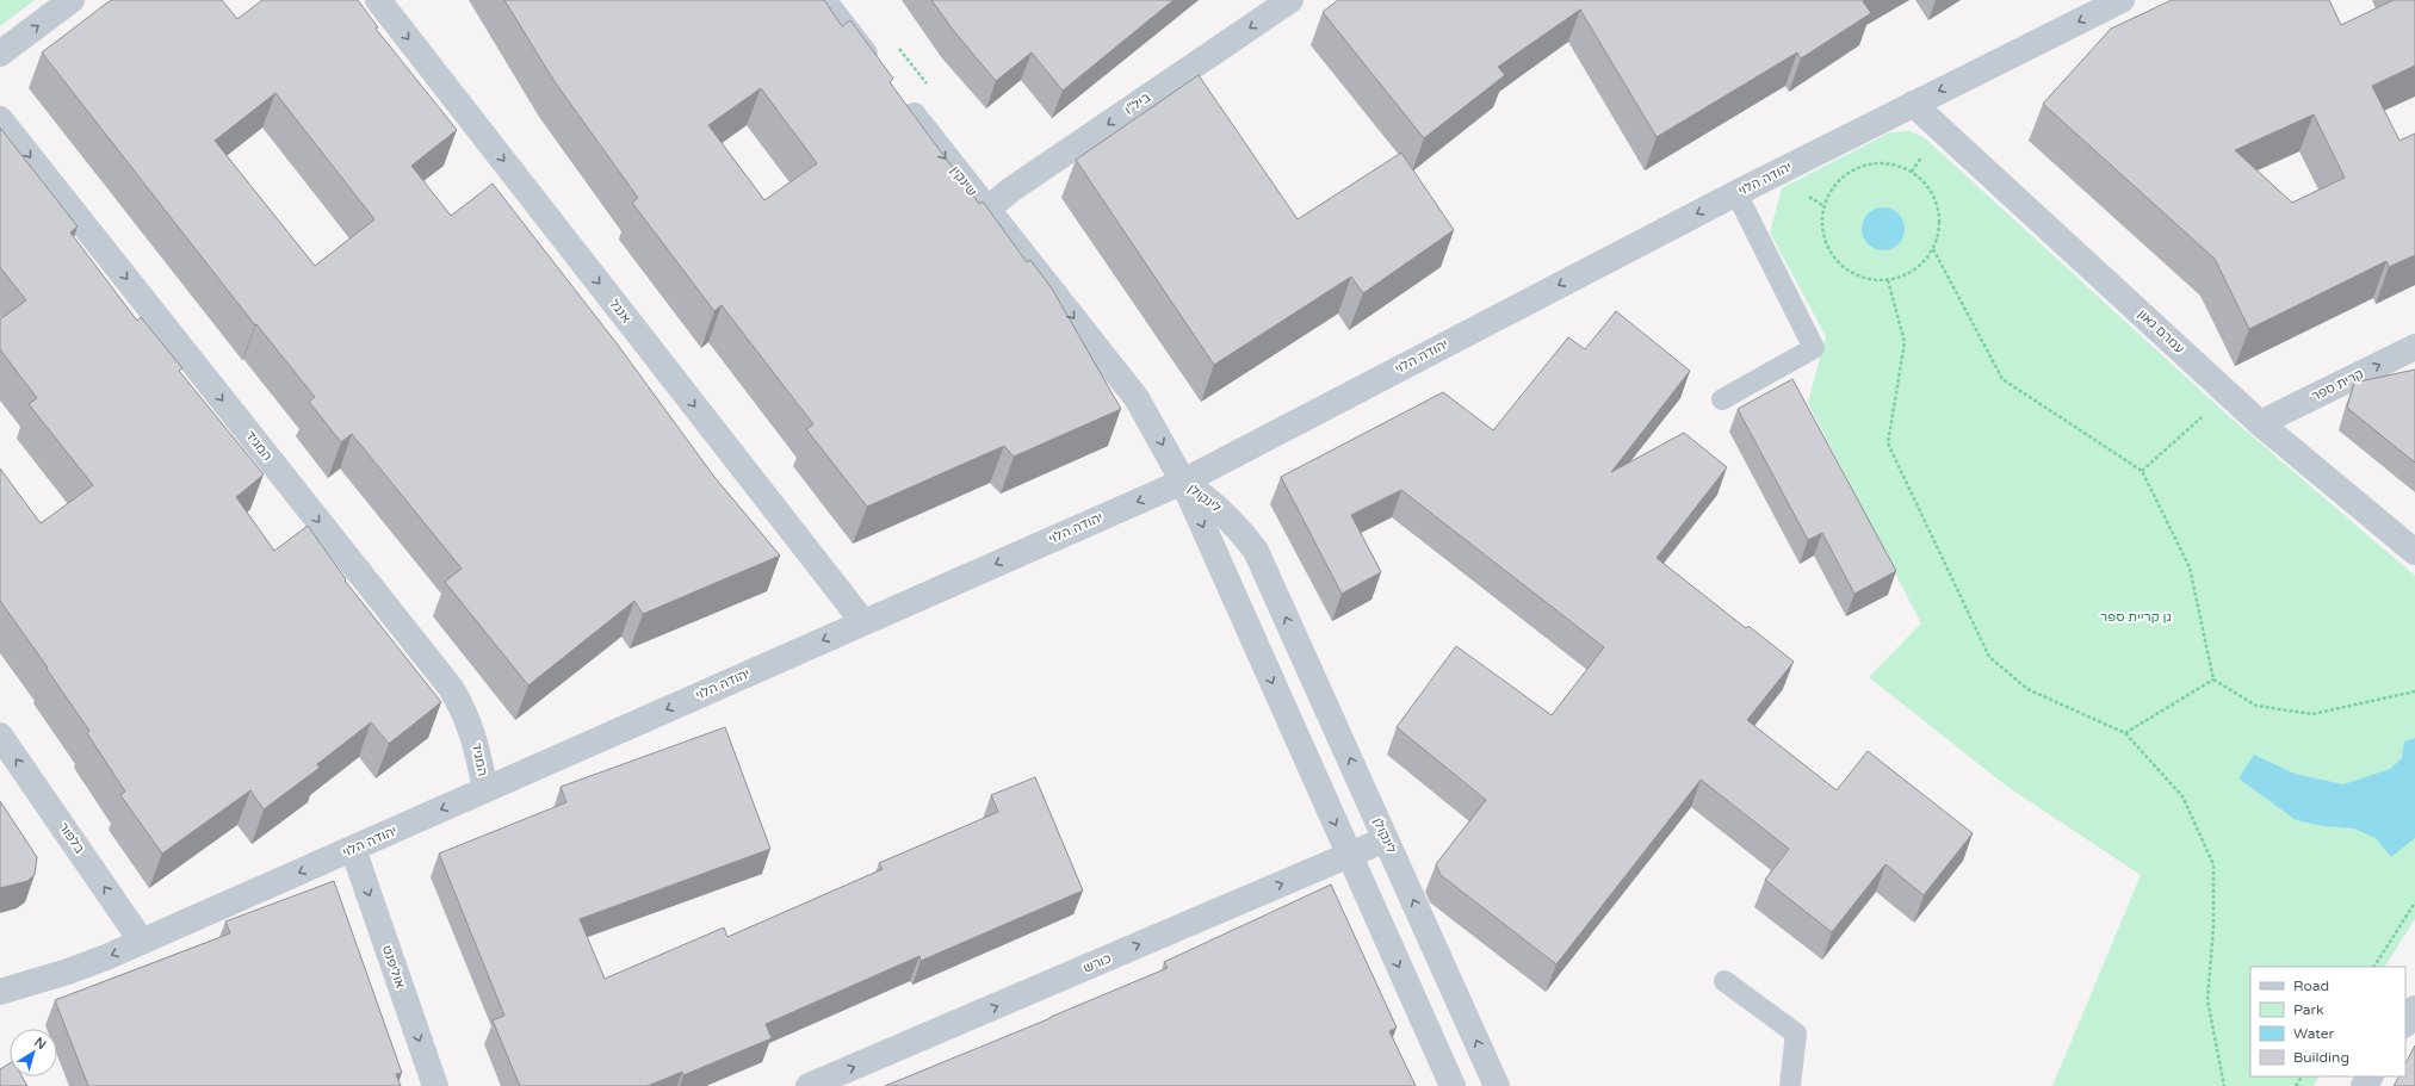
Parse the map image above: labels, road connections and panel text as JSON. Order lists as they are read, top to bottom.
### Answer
{
  "streets": {
    "street": [
      "ביל\"ו",
      "יהודה הלוי",
      "שינקין",
      "אנגל",
      "עמרם גאון",
      "קרית ספר",
      "המגיד",
      "לינקולן",
      "בלפור",
      "כורש",
      "אוליפנט"
    ]
  },
  "crossings": [
    ["ביל\"ו", "שינקין"],
    ["יהודה הלוי", "שינקין"],
    ["יהודה הלוי", "אנגל"],
    ["יהודה הלוי", "עמרם גאון"],
    ["יהודה הלוי", "המגיד"],
    ["יהודה הלוי", "לינקולן"],
    ["יהודה הלוי", "בלפור"],
    ["יהודה הלוי", "אוליפנט"],
    ["שינקין", "לינקולן"],
    ["עמרם גאון", "קרית ספר"],
    ["לינקולן", "כורש"]
  ],
  "one_way": [
    "ביל\"ו",
    "יהודה הלוי",
    "שינקין",
    "אנגל",
    "קרית ספר",
    "המגיד",
    "בלפור",
    "כורש",
    "אוליפנט"
  ],
  "parks": ["גן קריית ספר"],
  "legend": [
    "Road",
    "Park",
    "Water",
    "Building"
  ],
  "north": "top right"
}
